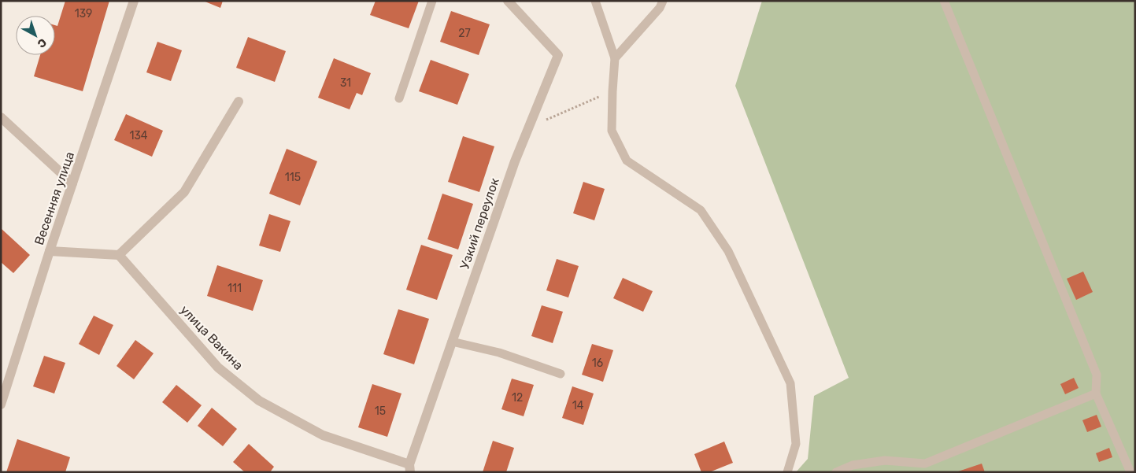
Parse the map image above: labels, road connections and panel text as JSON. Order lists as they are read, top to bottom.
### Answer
{
  "streets": {
    "street": ["Весенняя улица", "Узкий переулок", "улица Вакина"]
  },
  "crossings": [
    ["Узкий переулок", "улица Вакина"]
  ],
  "house_numbers": [
    "139",
    "27",
    "31",
    "134",
    "115",
    "111",
    "16",
    "12",
    "14",
    "15"
  ],
  "north": "bottom right"
}
